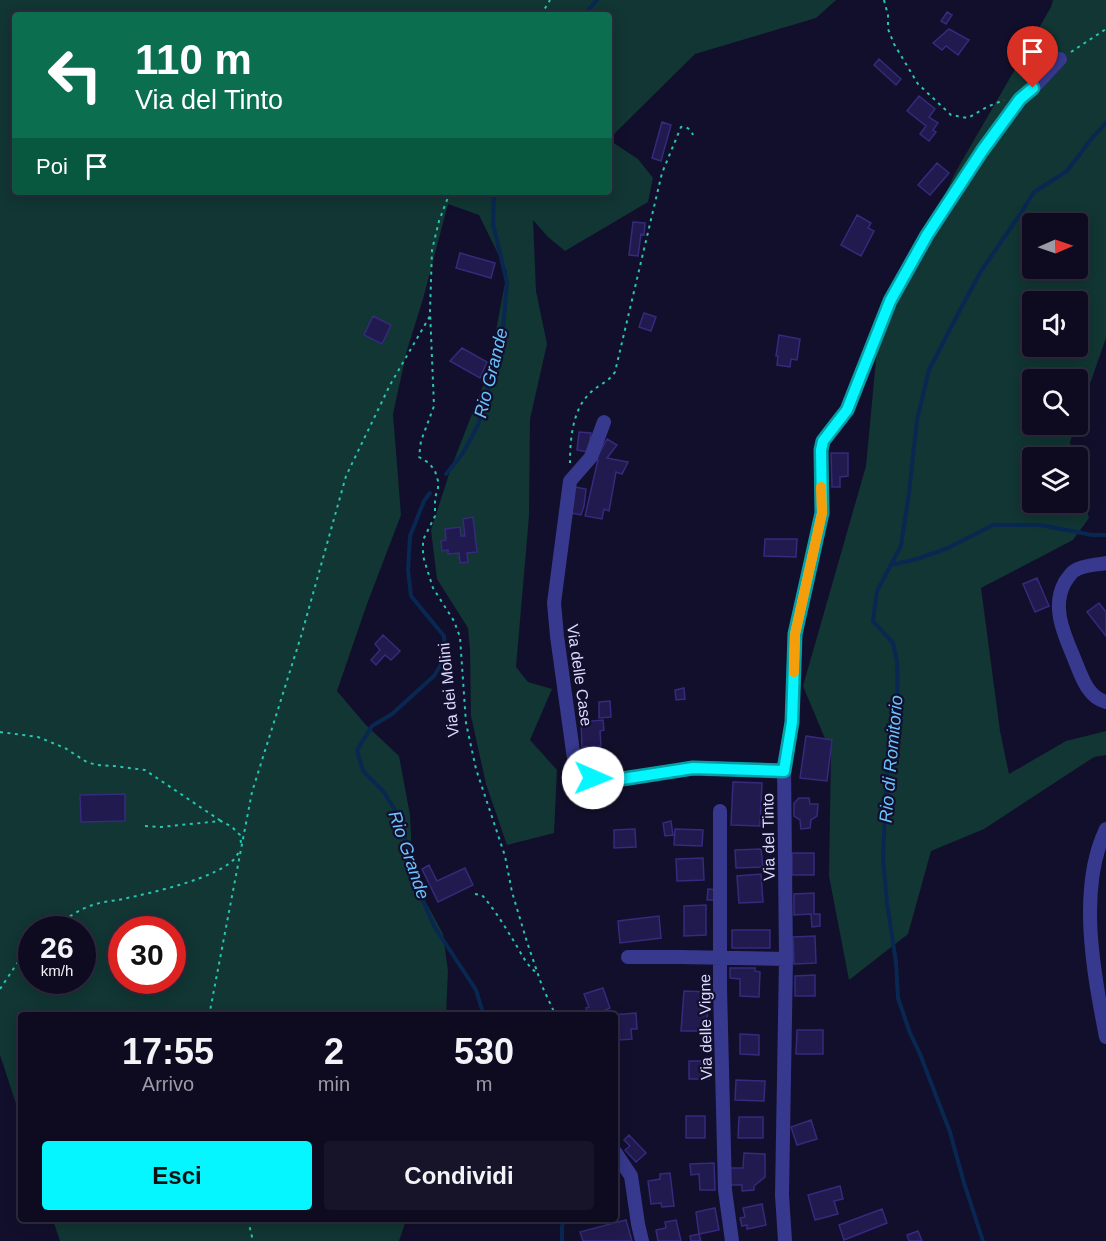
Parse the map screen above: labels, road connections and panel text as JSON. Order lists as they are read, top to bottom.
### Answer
{
  "streets": {
    "street": ["Via delle Case", "Via del Tinto", "Via delle Vigne"],
    "path": ["Via dei Molini"]
  },
  "crossings": [
    ["Via delle Case", "Via del Tinto"]
  ],
  "water": ["Rio Grande", "Rio di Romitorio"],
  "north": "right",
  "page": {
    "turn": ["110 m", "Via del Tinto"],
    "then": "Poi",
    "speed": "26 km/h",
    "limit": "30",
    "eta": [
      "17:55",
      "Arrivo",
      "2",
      "min",
      "530",
      "m"
    ],
    "buttons": ["Esci", "Condividi"]
  }
}
